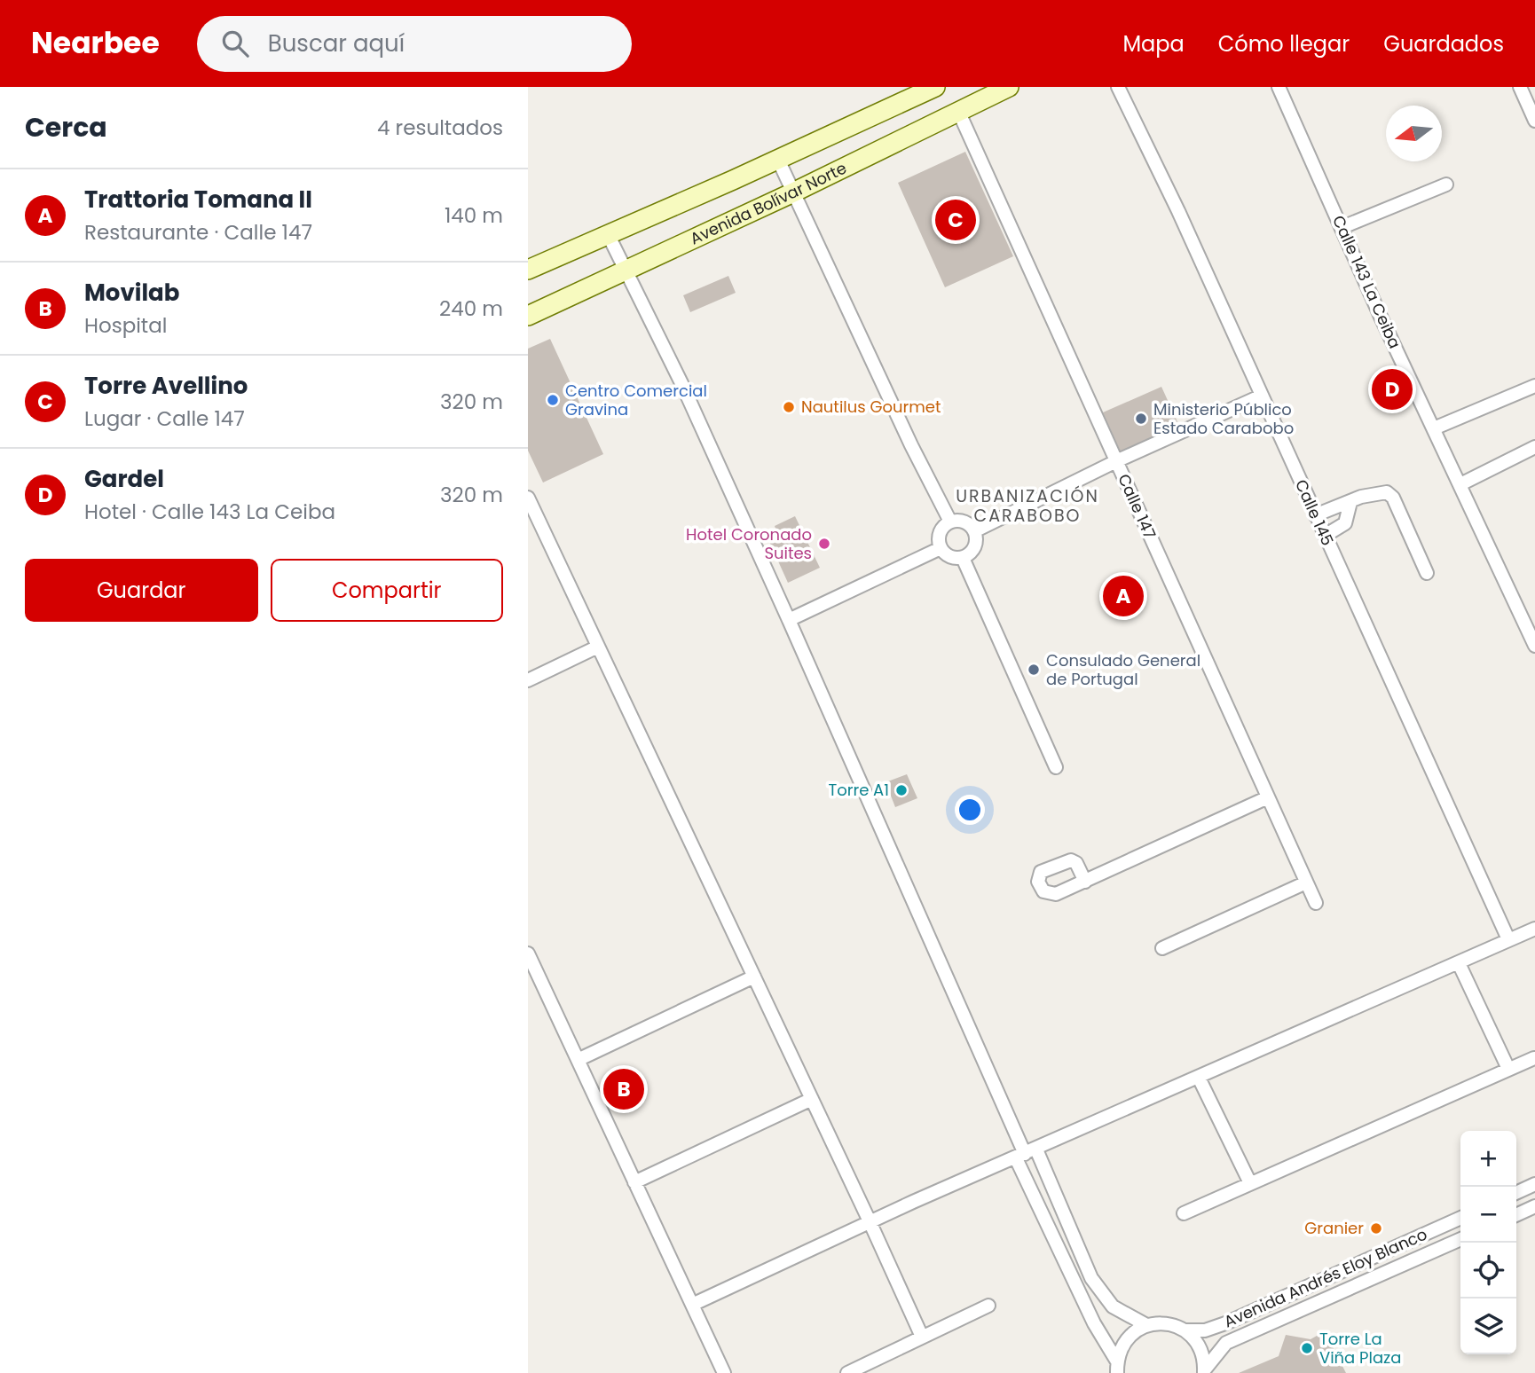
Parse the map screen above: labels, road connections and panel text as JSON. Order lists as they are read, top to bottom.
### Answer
{
  "streets": {
    "main road": ["Avenida Bolívar Norte"],
    "street": [
      "Calle 143 La Ceiba",
      "Calle 147",
      "Calle 145",
      "Avenida Andrés Eloy Blanco"
    ]
  },
  "crossings": [
    ["Avenida Bolívar Norte", "Calle 147"]
  ],
  "districts": ["URBANIZACIÓN CARABOBO"],
  "places": [
    "Centro Comercial Gravina",
    "Nautilus Gourmet",
    "Ministerio Público Estado Carabobo",
    "Hotel Coronado Suites",
    "Consulado General de Portugal",
    "Torre A1",
    "Granier",
    "Torre La Viña Plaza"
  ],
  "north": "left",
  "page": {
    "header": "Nearbee",
    "search": "Buscar aquí",
    "nav": ["Mapa", "Cómo llegar", "Guardados"],
    "heading": ["Cerca", "4 resultados"],
    "list": [
      {
        "mark": "A",
        "name": "Trattoria Tomana II",
        "note": "Restaurante · Calle 147",
        "value": "140 m"
      },
      {
        "mark": "B",
        "name": "Movilab",
        "note": "Hospital",
        "value": "240 m"
      },
      {
        "mark": "C",
        "name": "Torre Avellino",
        "note": "Lugar · Calle 147",
        "value": "320 m"
      },
      {
        "mark": "D",
        "name": "Gardel",
        "note": "Hotel · Calle 143 La Ceiba",
        "value": "320 m"
      }
    ],
    "pins": [
      "C",
      "D",
      "A",
      "B"
    ],
    "buttons": ["Guardar", "Compartir"],
    "map_buttons": ["+", "−"]
  }
}
